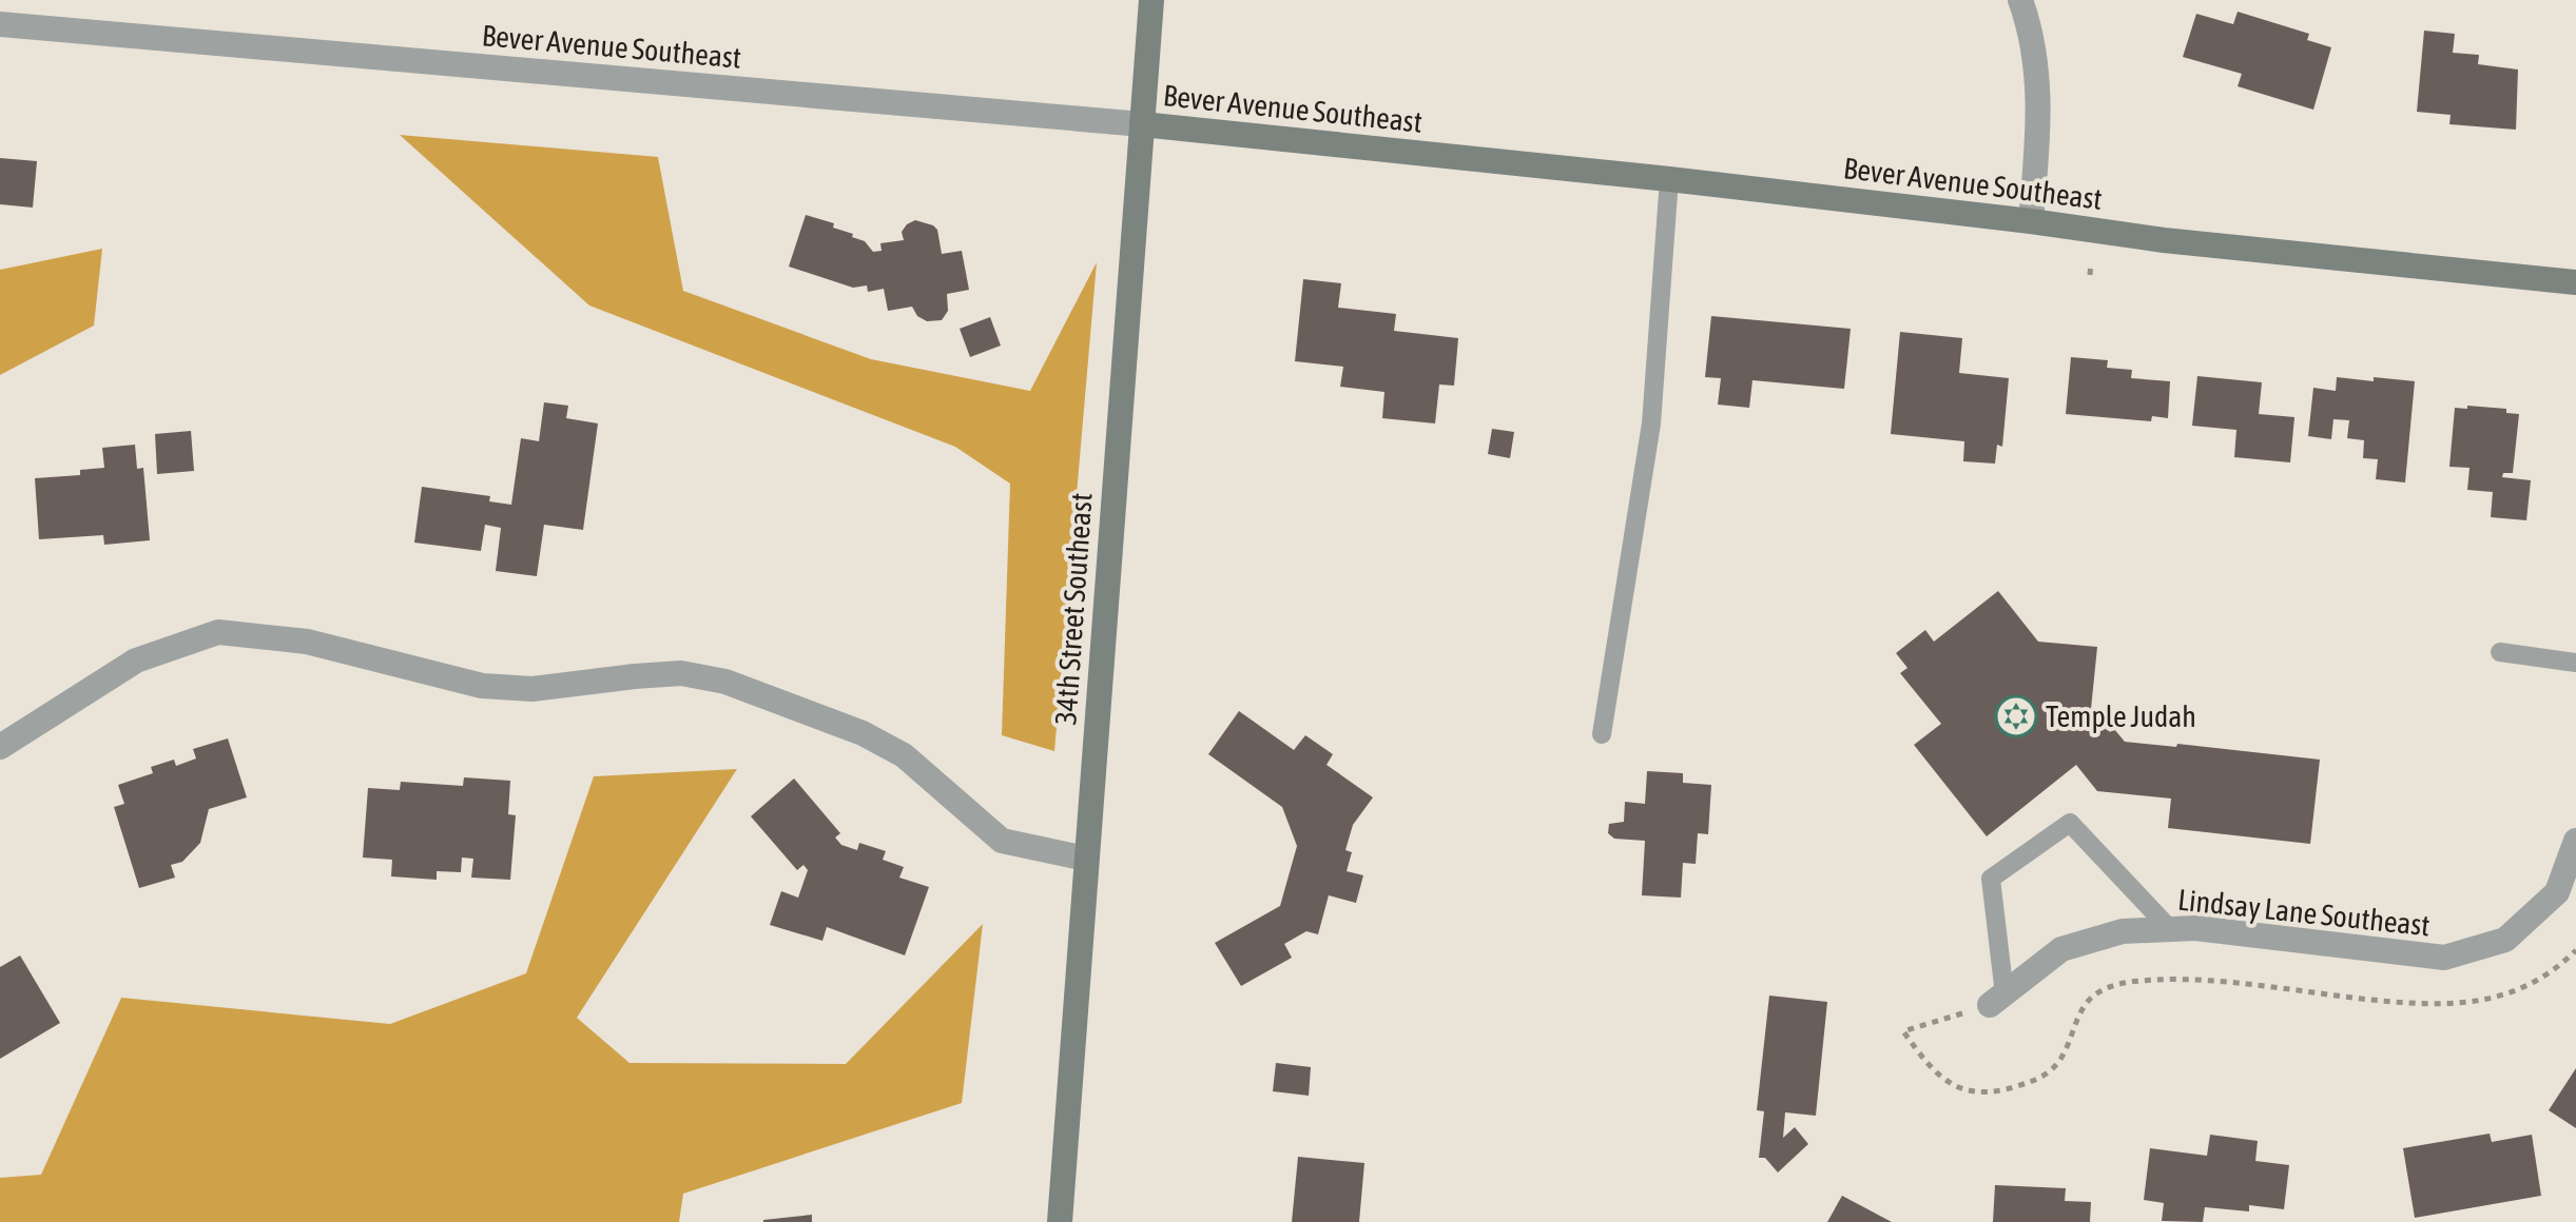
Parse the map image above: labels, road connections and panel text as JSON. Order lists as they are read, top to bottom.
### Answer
{
  "streets": {
    "street": ["Bever Avenue Southeast", "34th Street Southeast", "Lindsay Lane Southeast"]
  },
  "crossings": [
    ["Bever Avenue Southeast", "34th Street Southeast"]
  ],
  "places": {
    "synagogue": ["Temple Judah"]
  }
}
